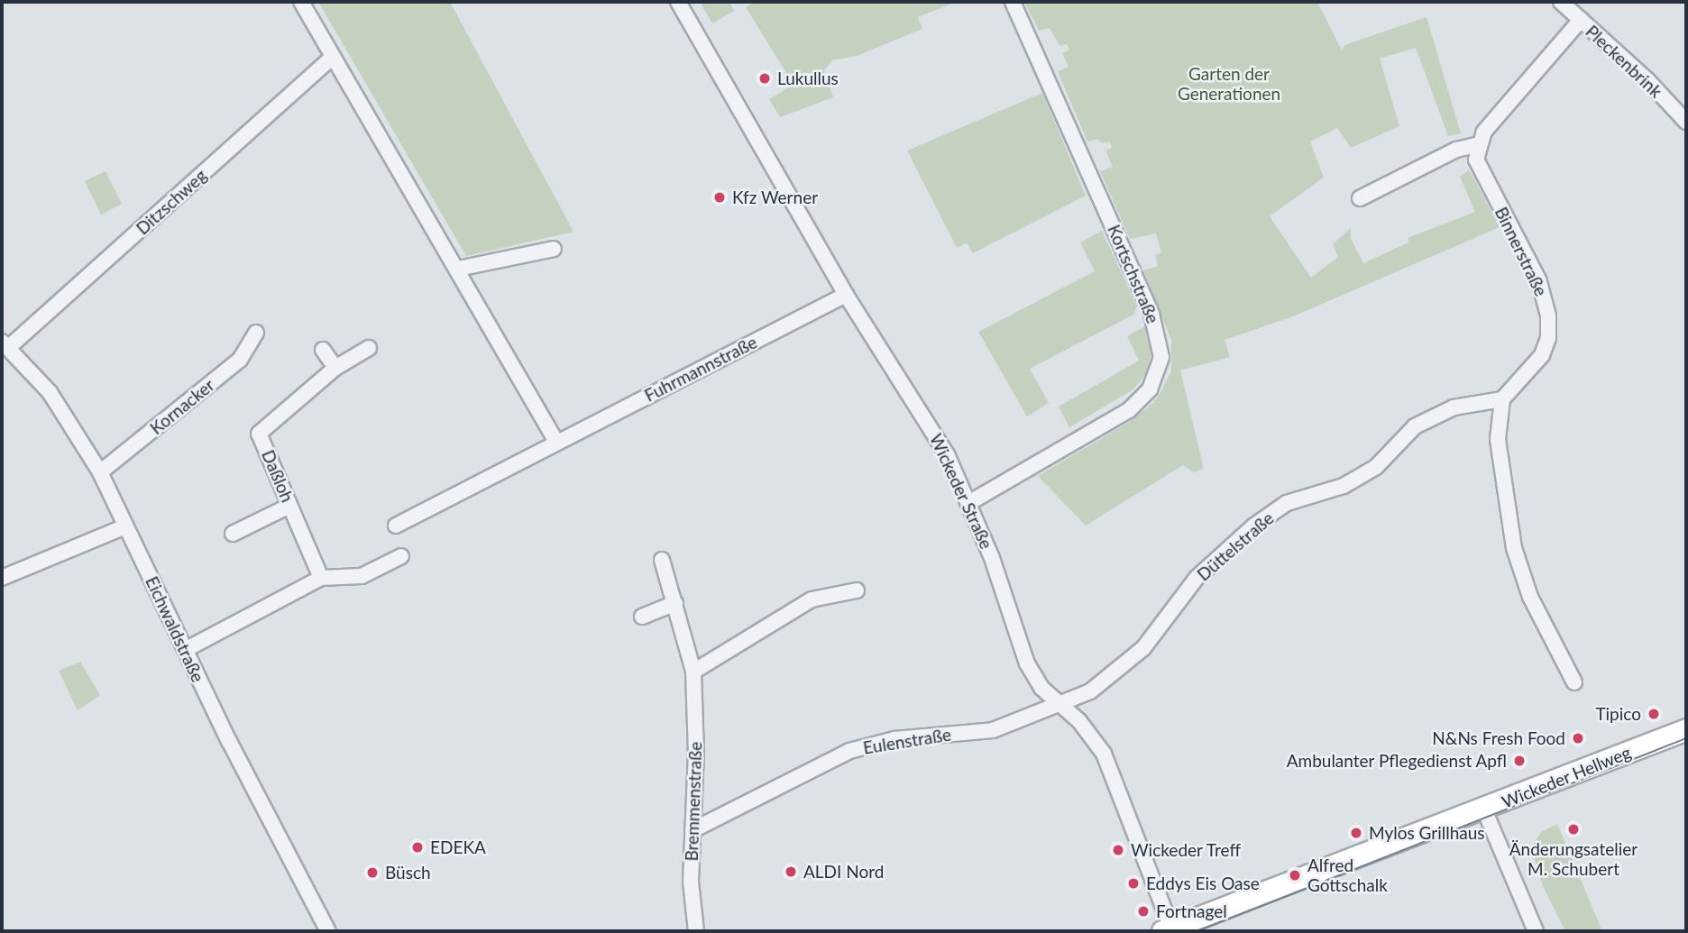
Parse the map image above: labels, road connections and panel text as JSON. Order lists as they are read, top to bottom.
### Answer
{
  "streets": {
    "main road": ["Wickeder Hellweg"],
    "street": [
      "Pleckenbrink",
      "Ditzschweg",
      "Binnerstraße",
      "Kortschstraße",
      "Fuhrmannstraße",
      "Kornacker",
      "Daßloh",
      "Wickeder Straße",
      "Düttelstraße",
      "Eichwaldstraße",
      "Eulenstraße",
      "Bremmenstraße"
    ]
  },
  "crossings": [
    ["Ditzschweg", "Eichwaldstraße"],
    ["Binnerstraße", "Düttelstraße"],
    ["Kortschstraße", "Wickeder Straße"],
    ["Fuhrmannstraße", "Wickeder Straße"],
    ["Kornacker", "Eichwaldstraße"],
    ["Wickeder Straße", "Düttelstraße"],
    ["Wickeder Straße", "Eulenstraße"],
    ["Wickeder Straße", "Wickeder Hellweg"],
    ["Düttelstraße", "Eulenstraße"],
    ["Eulenstraße", "Bremmenstraße"]
  ],
  "parks": ["Garten der Generationen"],
  "places": [
    "Lukullus",
    "Kfz Werner",
    "Tipico",
    "N&Ns Fresh Food",
    "Ambulanter Pflegedienst Apfl",
    "Änderungsatelier M. Schubert",
    "Mylos Grillhaus",
    "EDEKA",
    "Wickeder Treff",
    "ALDI Nord",
    "Büsch",
    "Alfred Gottschalk",
    "Eddys Eis Oase",
    "Fortnagel"
  ]
}
